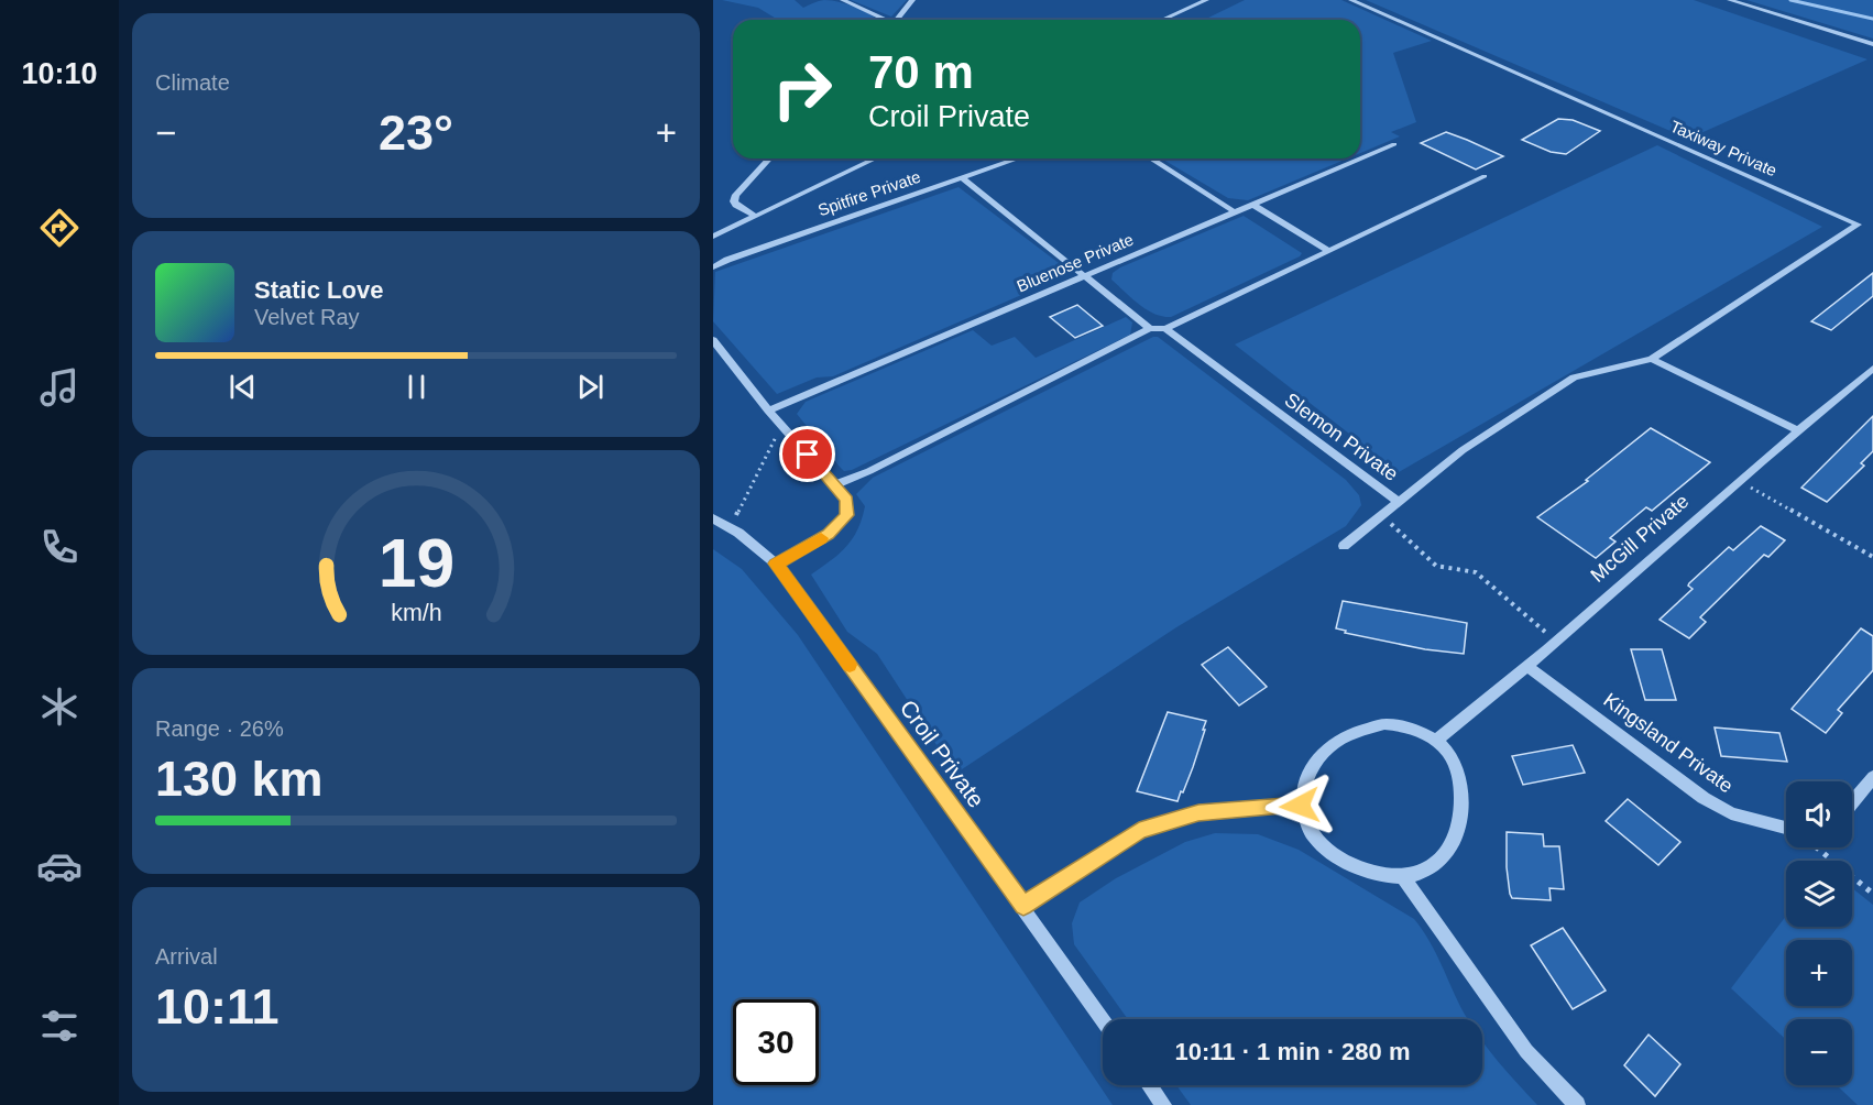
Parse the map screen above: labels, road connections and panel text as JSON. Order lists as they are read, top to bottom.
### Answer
{
  "streets": {
    "street": [
      "Taxiway Private",
      "Spitfire Private",
      "Bluenose Private",
      "Slemon Private",
      "McGill Private",
      "Kingsland Private",
      "Croil Private"
    ]
  },
  "crossings": [
    ["Taxiway Private", "Slemon Private"],
    ["McGill Private", "Kingsland Private"]
  ],
  "page": {
    "tabs": "10:10",
    "tile": [
      "Climate",
      ["Range · 26%", "130 km"],
      ["Arrival", "10:11"]
    ],
    "turn": ["70 m", "Croil Private"],
    "heat": ["−", "23°", "+"],
    "song": ["Static Love", "Velvet Ray"],
    "map_buttons": ["+", "−"],
    "limit": "30",
    "trip": "10:11 · 1 min · 280 m",
    "gauge": ["19", "km/h"]
  }
}
